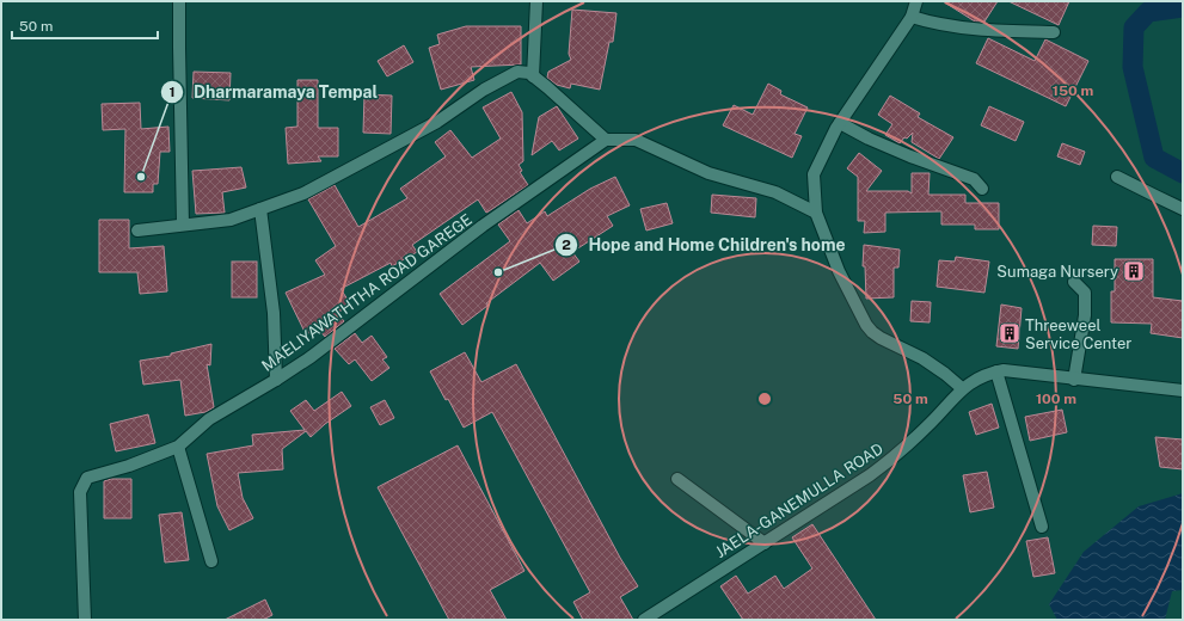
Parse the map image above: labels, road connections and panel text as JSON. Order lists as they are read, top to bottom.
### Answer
{
  "streets": {
    "street": ["MAELIYAWATHTHA ROAD GAREGE", "JAELA-GANEMULLA ROAD"]
  },
  "places": {
    "other": ["Dharmaramaya Tempal", "Hope and Home Children's home"],
    "building": ["Sumaga Nursery", "Threeweel Service Center"]
  },
  "scale_bar": "50 m",
  "rings": ["150 m", "50 m", "100 m"]
}
